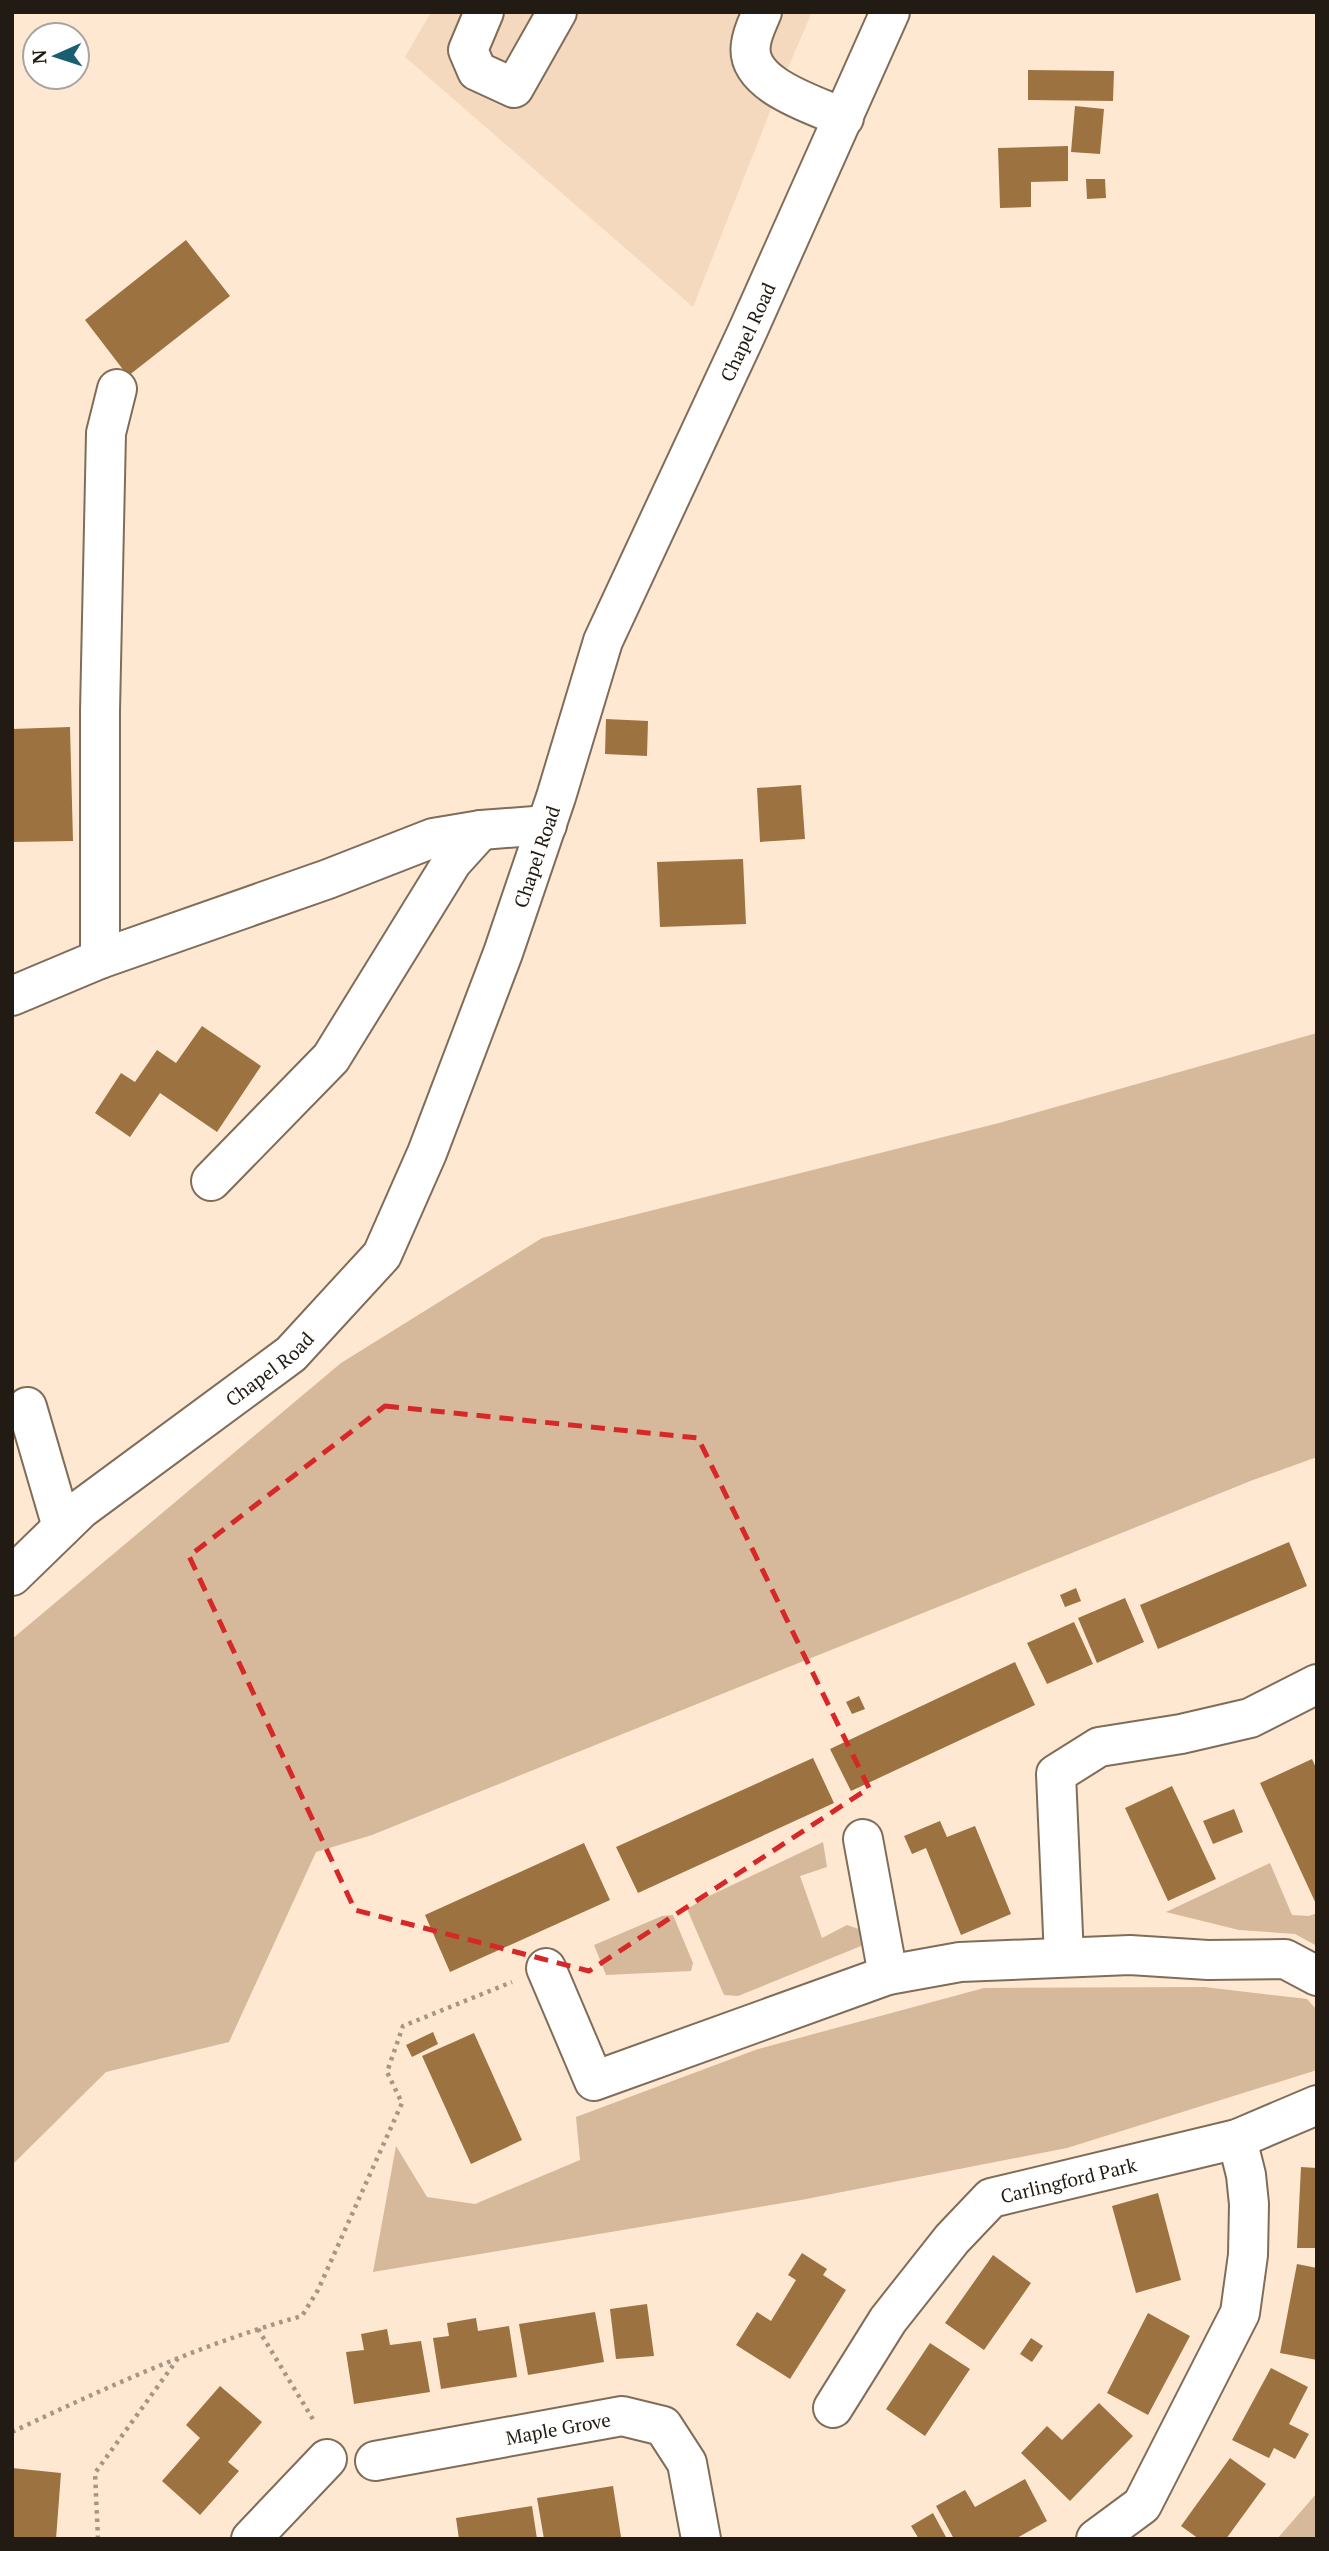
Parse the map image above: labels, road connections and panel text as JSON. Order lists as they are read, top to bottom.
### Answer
{
  "streets": {
    "street": ["Chapel Road", "Carlingford Park", "Maple Grove"]
  },
  "north": "left"
}
